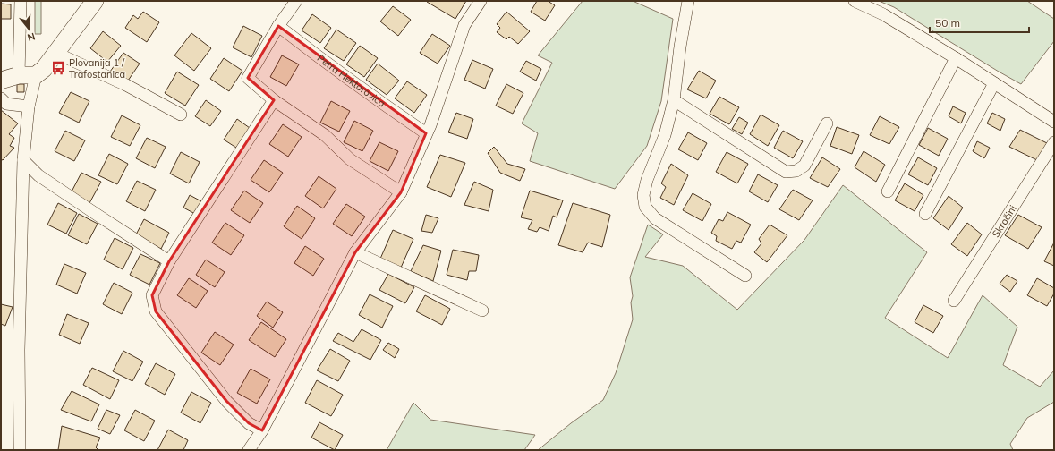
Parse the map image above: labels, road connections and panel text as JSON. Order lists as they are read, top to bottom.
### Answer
{
  "streets": {
    "street": ["Petra Hektorovića", "Skročini"]
  },
  "places": {
    "bus stop": ["Plovanija 1 / Trafostanica"]
  },
  "scale_bar": "50 m",
  "north": "bottom"
}
